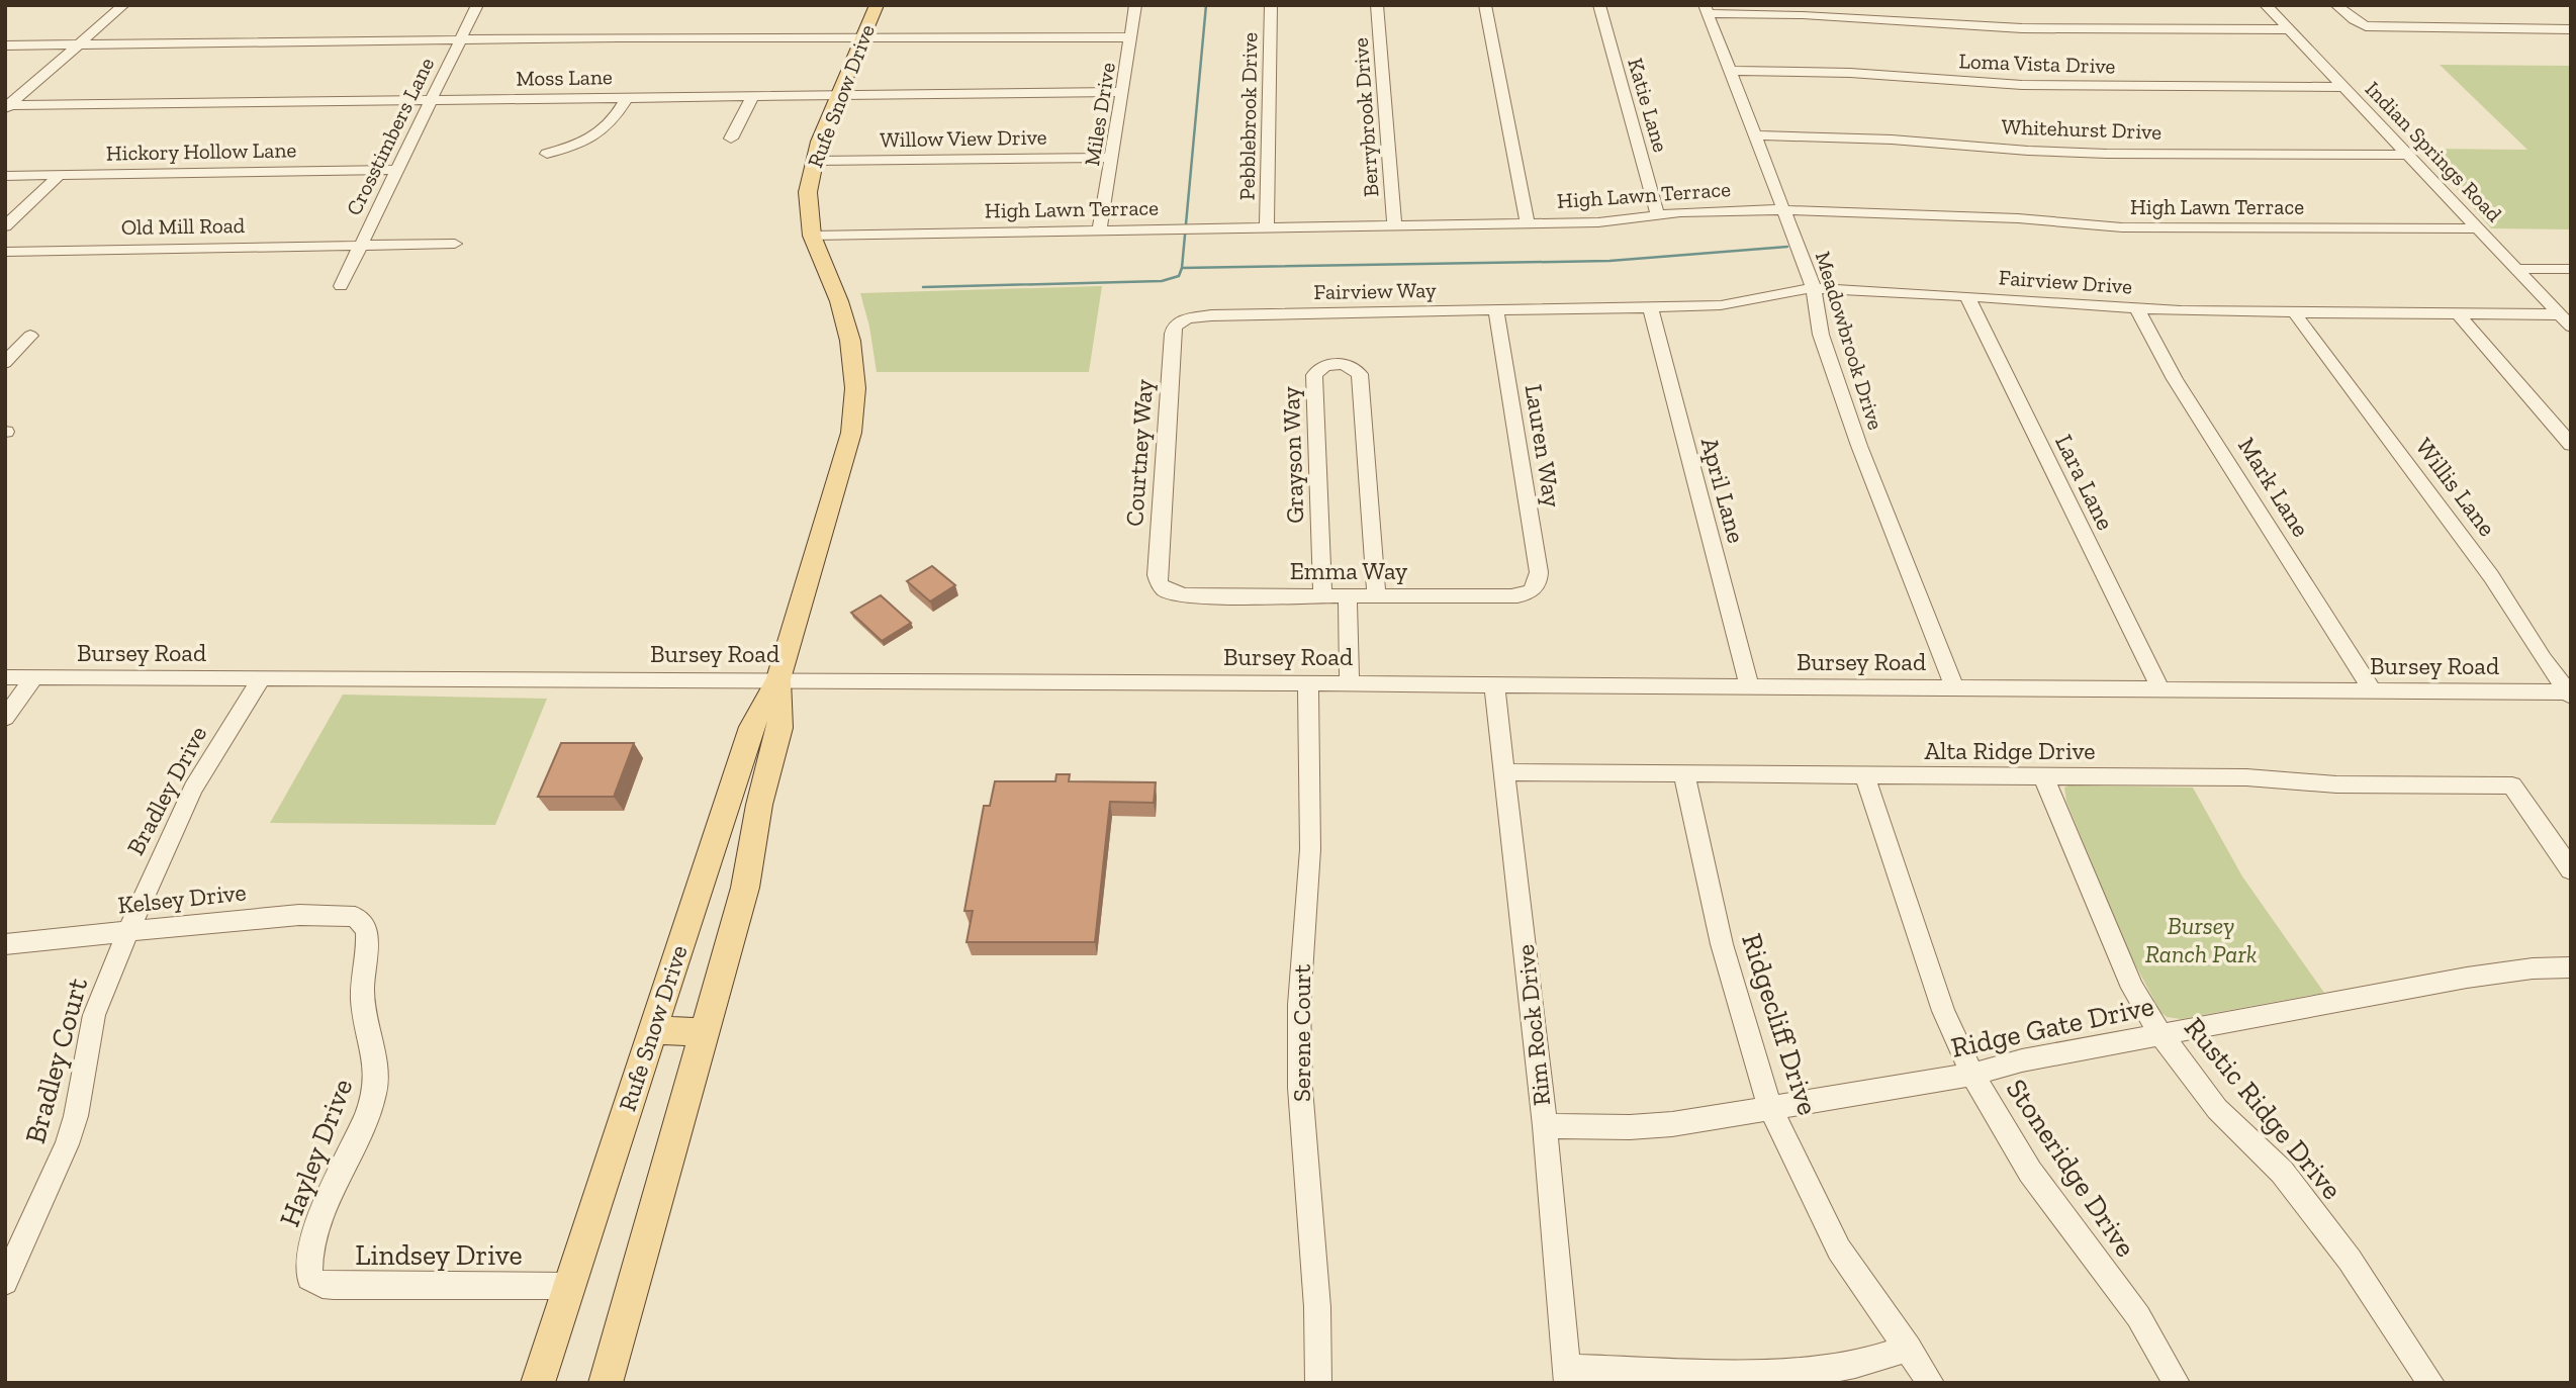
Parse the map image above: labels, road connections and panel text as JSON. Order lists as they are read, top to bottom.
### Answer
{
  "streets": {
    "main road": ["Rufe Snow Drive"],
    "street": [
      "Loma Vista Drive",
      "Moss Lane",
      "Katie Lane",
      "Miles Drive",
      "Pebblebrook Drive",
      "Berrybrook Drive",
      "Whitehurst Drive",
      "Crosstimbers Lane",
      "Willow View Drive",
      "Hickory Hollow Lane",
      "Indian Springs Road",
      "High Lawn Terrace",
      "Old Mill Road",
      "Fairview Drive",
      "Fairview Way",
      "Meadowbrook Drive",
      "Lauren Way",
      "Courtney Way",
      "Grayson Way",
      "Lara Lane",
      "Mark Lane",
      "Willis Lane",
      "April Lane",
      "Emma Way",
      "Bursey Road",
      "Alta Ridge Drive",
      "Bradley Drive",
      "Kelsey Drive",
      "Ridgecliff Drive",
      "Rim Rock Drive",
      "Ridge Gate Drive",
      "Serene Court",
      "Bradley Court",
      "Rustic Ridge Drive",
      "Hayley Drive",
      "Stoneridge Drive",
      "Lindsey Drive"
    ]
  },
  "crossings": [
    ["Loma Vista Drive", "Indian Springs Road"],
    ["Loma Vista Drive", "Meadowbrook Drive"],
    ["Moss Lane", "Rufe Snow Drive"],
    ["Moss Lane", "Miles Drive"],
    ["Moss Lane", "Crosstimbers Lane"],
    ["Rufe Snow Drive", "Willow View Drive"],
    ["Rufe Snow Drive", "High Lawn Terrace"],
    ["Rufe Snow Drive", "Bursey Road"],
    ["Rufe Snow Drive", "Lindsey Drive"],
    ["Katie Lane", "High Lawn Terrace"],
    ["Miles Drive", "Willow View Drive"],
    ["Miles Drive", "High Lawn Terrace"],
    ["Pebblebrook Drive", "High Lawn Terrace"],
    ["Berrybrook Drive", "High Lawn Terrace"],
    ["Whitehurst Drive", "Indian Springs Road"],
    ["Whitehurst Drive", "Meadowbrook Drive"],
    ["Crosstimbers Lane", "Hickory Hollow Lane"],
    ["Crosstimbers Lane", "Old Mill Road"],
    ["Indian Springs Road", "High Lawn Terrace"],
    ["Indian Springs Road", "Fairview Drive"],
    ["High Lawn Terrace", "Meadowbrook Drive"],
    ["Fairview Drive", "Fairview Way"],
    ["Fairview Drive", "Meadowbrook Drive"],
    ["Fairview Drive", "Lara Lane"],
    ["Fairview Drive", "Mark Lane"],
    ["Fairview Drive", "Willis Lane"],
    ["Fairview Drive", "April Lane"],
    ["Fairview Way", "Lauren Way"],
    ["Fairview Way", "Courtney Way"],
    ["Meadowbrook Drive", "Bursey Road"],
    ["Lauren Way", "Emma Way"],
    ["Courtney Way", "Emma Way"],
    ["Grayson Way", "Emma Way"],
    ["Lara Lane", "Bursey Road"],
    ["Mark Lane", "Bursey Road"],
    ["Willis Lane", "Bursey Road"],
    ["April Lane", "Bursey Road"],
    ["Bursey Road", "Bradley Drive"],
    ["Bursey Road", "Rim Rock Drive"],
    ["Bursey Road", "Serene Court"],
    ["Alta Ridge Drive", "Ridgecliff Drive"],
    ["Alta Ridge Drive", "Rim Rock Drive"],
    ["Alta Ridge Drive", "Rustic Ridge Drive"],
    ["Alta Ridge Drive", "Stoneridge Drive"],
    ["Bradley Drive", "Kelsey Drive"],
    ["Bradley Drive", "Bradley Court"],
    ["Kelsey Drive", "Bradley Court"],
    ["Kelsey Drive", "Hayley Drive"],
    ["Ridgecliff Drive", "Ridge Gate Drive"],
    ["Rim Rock Drive", "Ridge Gate Drive"],
    ["Ridge Gate Drive", "Rustic Ridge Drive"],
    ["Ridge Gate Drive", "Stoneridge Drive"],
    ["Hayley Drive", "Lindsey Drive"]
  ],
  "parks": ["Bursey Ranch Park"]
}
